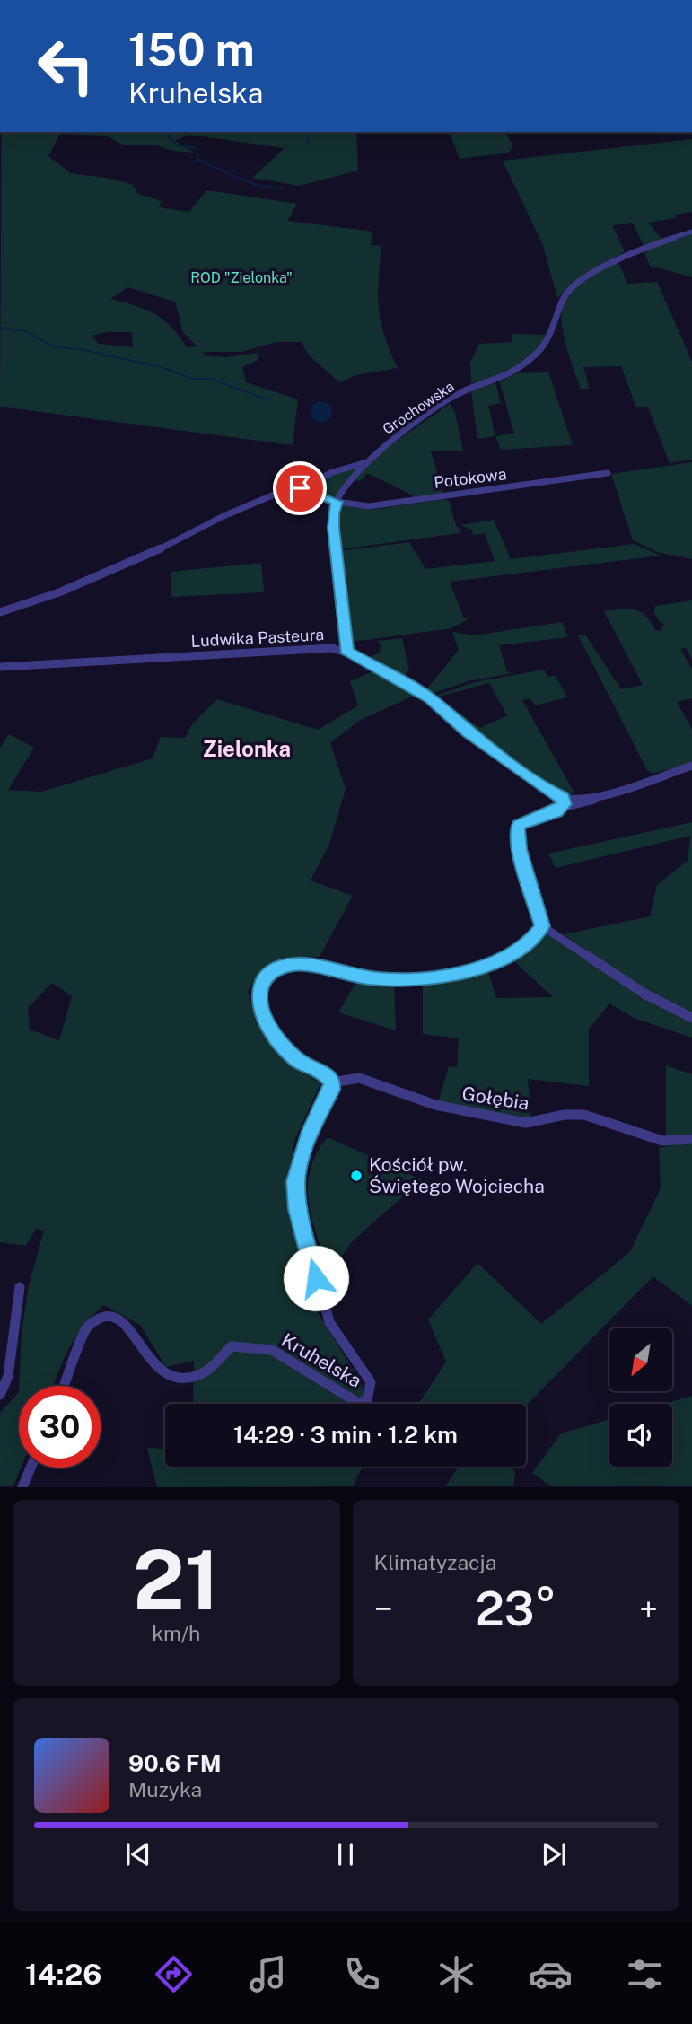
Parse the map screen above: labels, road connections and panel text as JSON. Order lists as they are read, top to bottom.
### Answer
{
  "streets": {
    "street": [
      "Grochowska",
      "Potokowa",
      "Ludwika Pasteura",
      "Gołębia",
      "Kruhelska"
    ]
  },
  "crossings": [
    ["Grochowska", "Potokowa"],
    ["Gołębia", "Kruhelska"]
  ],
  "districts": ["Zielonka"],
  "parks": ["ROD \"Zielonka\""],
  "places": ["Kościół pw. Świętego Wojciecha"],
  "north": "bottom left",
  "page": {
    "turn": ["150 m", "Kruhelska"],
    "limit": "30",
    "trip": "14:29 · 3 min · 1.2 km",
    "tile": [
      ["21", "km/h"],
      "Klimatyzacja"
    ],
    "heat": ["−", "23°", "+"],
    "song": ["90.6 FM", "Muzyka"],
    "tabs": "14:26"
  }
}
